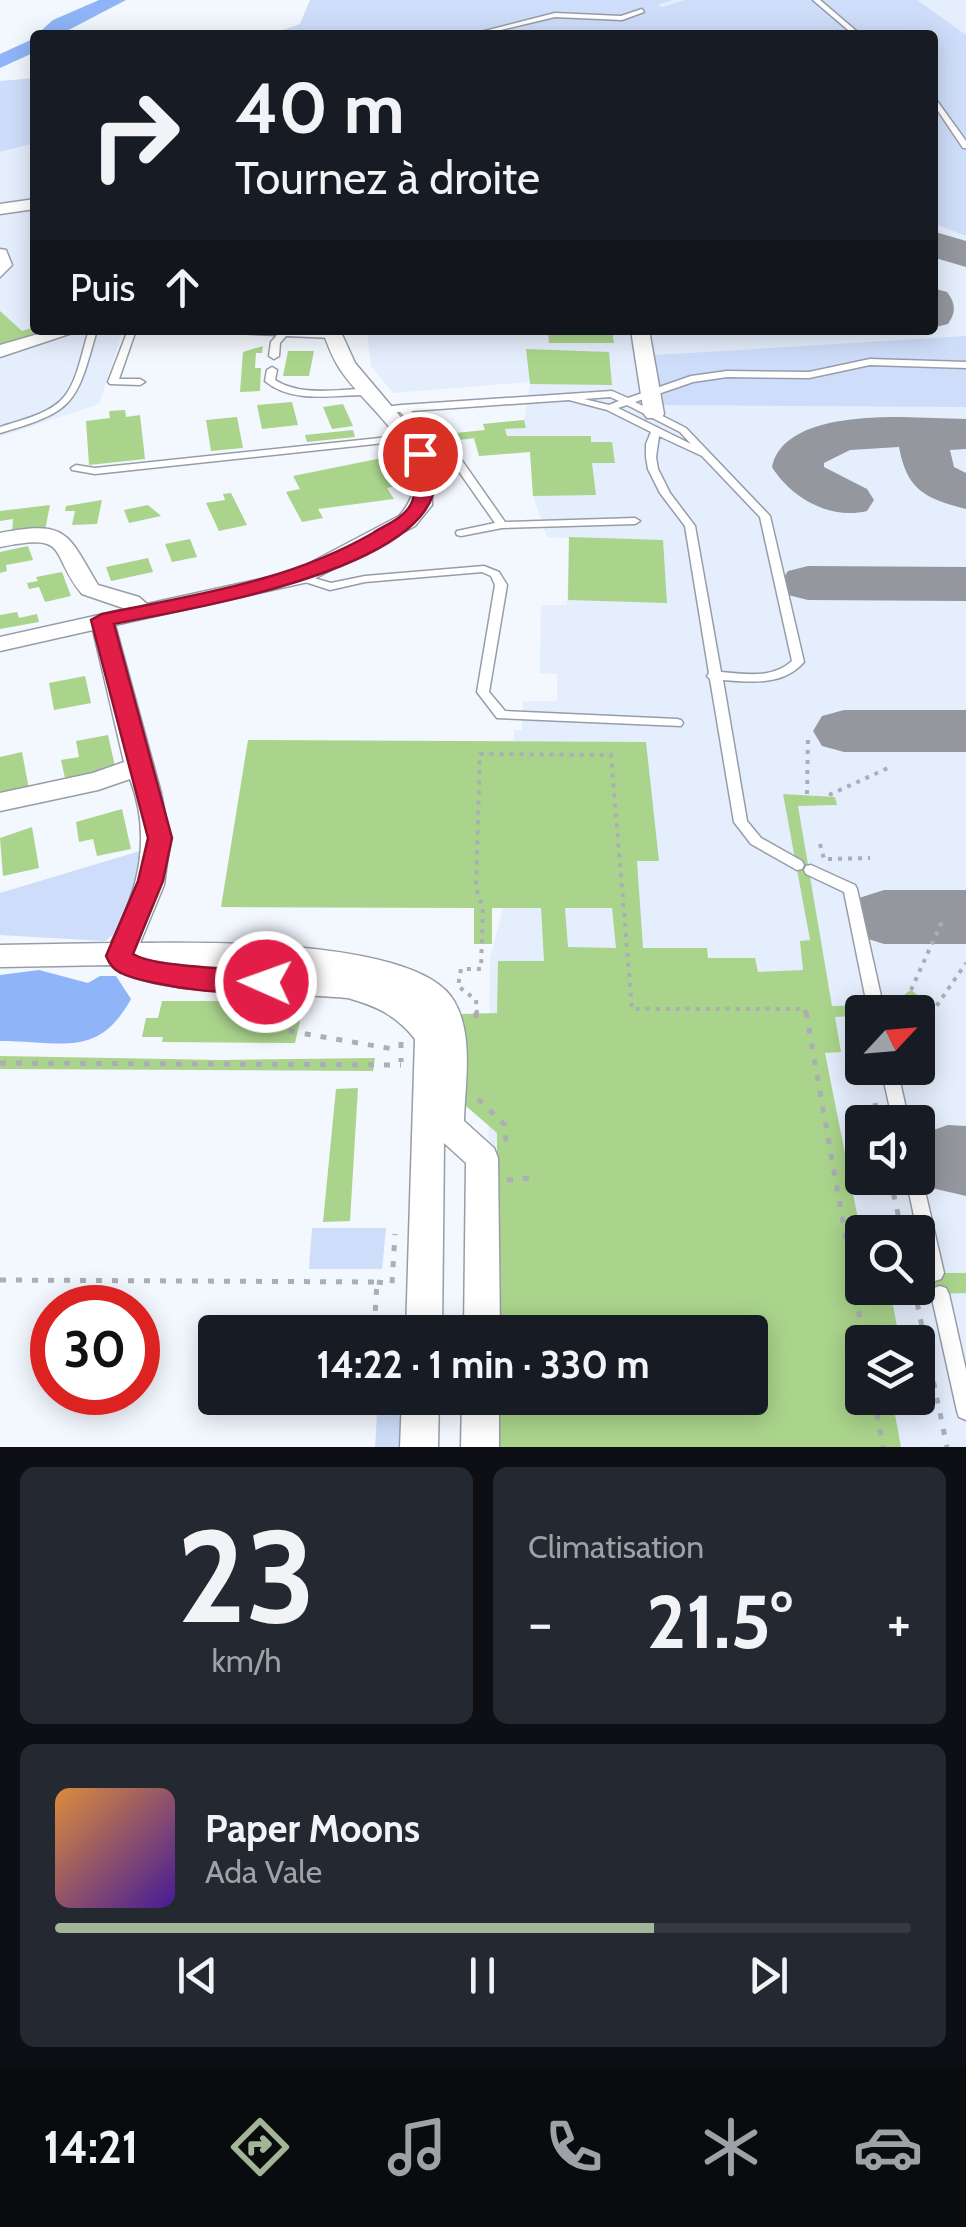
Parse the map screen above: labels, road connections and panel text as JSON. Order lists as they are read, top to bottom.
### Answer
{
  "north": "top right",
  "page": {
    "turn": ["40 m", "Tournez à droite"],
    "then": "Puis",
    "limit": "30",
    "trip": "14:22 · 1 min · 330 m",
    "tile": [
      ["23", "km/h"],
      "Climatisation"
    ],
    "heat": ["−", "21.5°", "+"],
    "song": ["Paper Moons", "Ada Vale"],
    "tabs": "14:21"
  }
}
